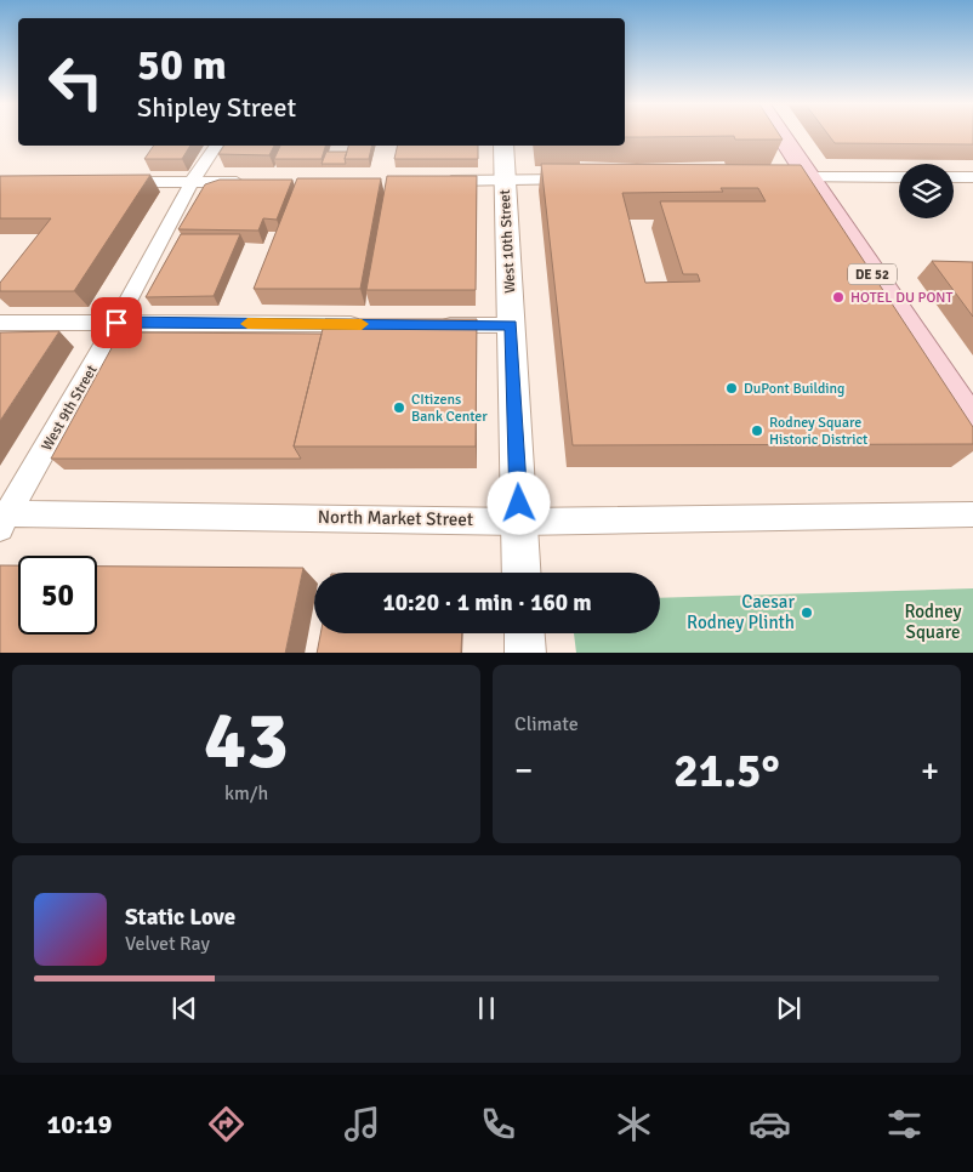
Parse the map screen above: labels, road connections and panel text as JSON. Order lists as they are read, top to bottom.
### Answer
{
  "streets": {
    "main road": ["West 10th Street", "DE 52"],
    "street": ["West 9th Street", "North Market Street"]
  },
  "crossings": [
    ["West 10th Street", "North Market Street"],
    ["West 9th Street", "North Market Street"]
  ],
  "parks": ["Rodney Square"],
  "places": [
    "HOTEL DU PONT",
    "DuPont Building",
    "CItizens Bank Center",
    "Rodney Square Historic District",
    "Caesar Rodney Plinth"
  ],
  "page": {
    "turn": ["50 m", "Shipley Street"],
    "limit": "50",
    "trip": "10:20 · 1 min · 160 m",
    "tile": [
      ["43", "km/h"],
      "Climate"
    ],
    "heat": ["−", "21.5°", "+"],
    "song": ["Static Love", "Velvet Ray"],
    "tabs": "10:19"
  }
}
